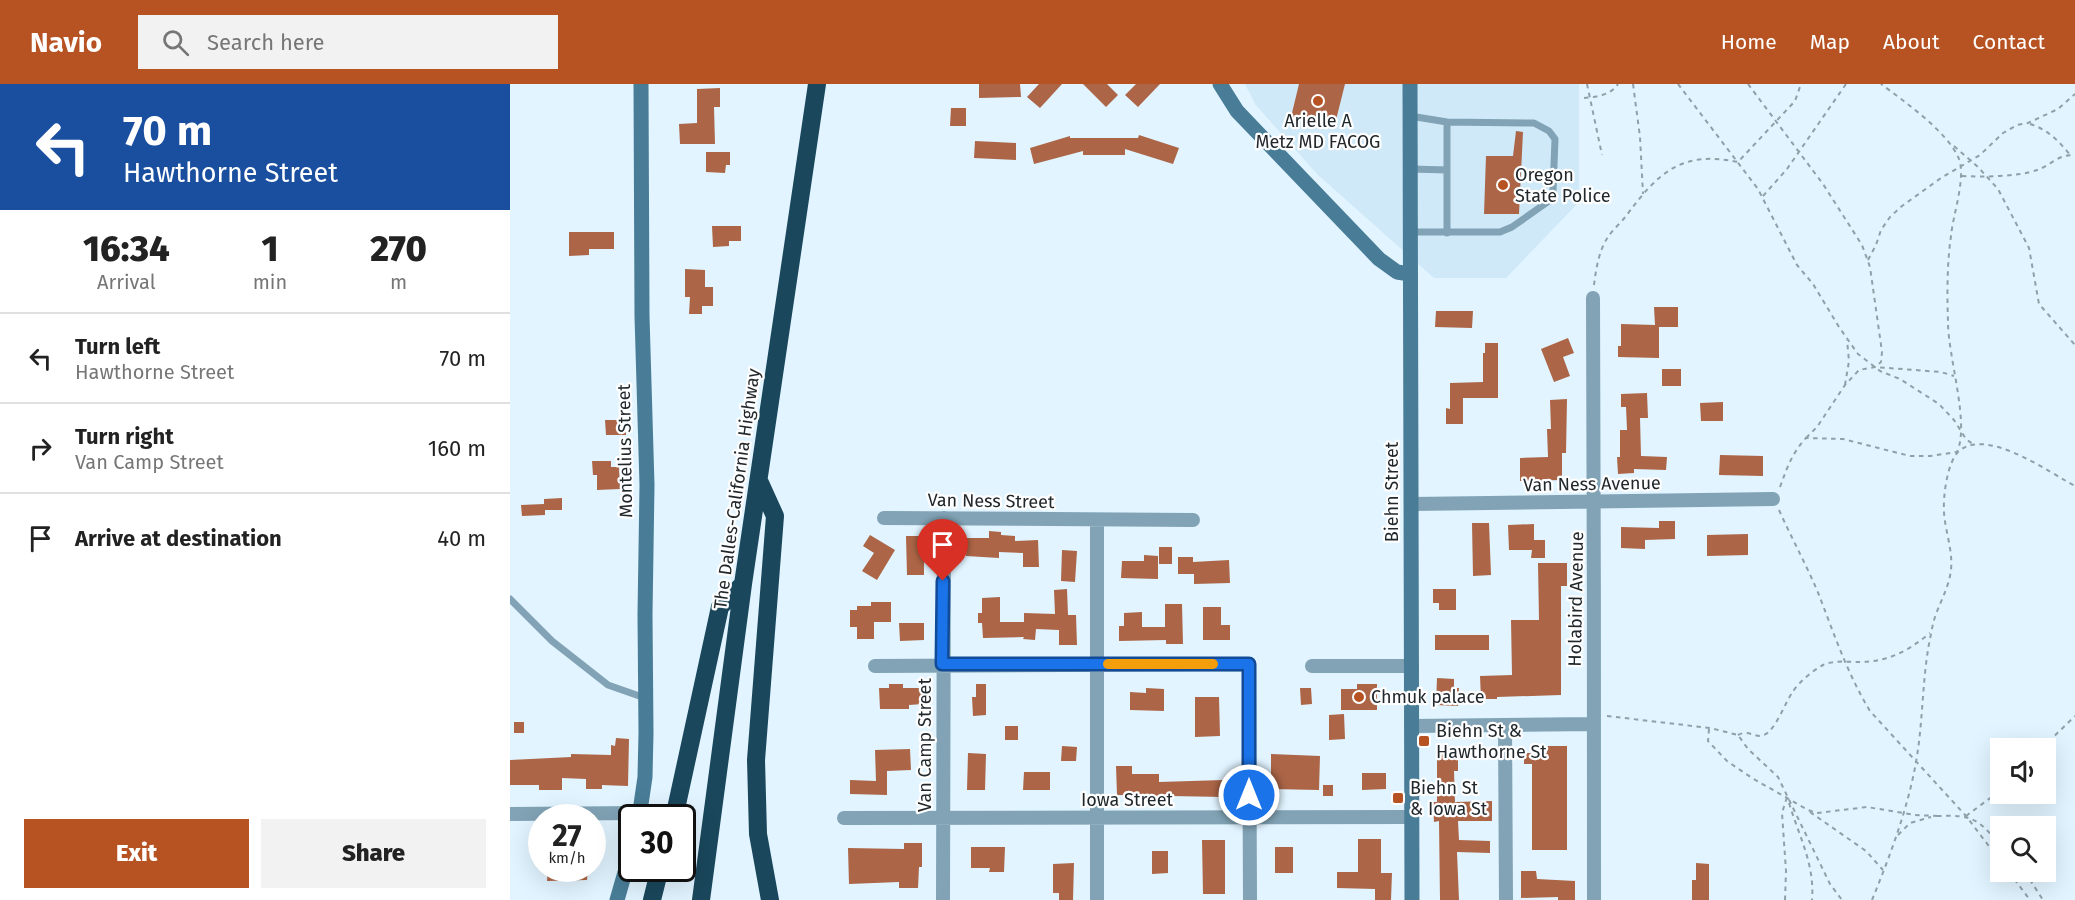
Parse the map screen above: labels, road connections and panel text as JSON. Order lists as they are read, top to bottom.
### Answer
{
  "streets": {
    "highway": ["The Dalles-California Highway"],
    "street": [
      "Montelius Street",
      "Van Ness Avenue",
      "Biehn Street",
      "Van Ness Street",
      "Holabird Avenue",
      "Van Camp Street",
      "Iowa Street"
    ]
  },
  "crossings": [
    ["Van Ness Avenue", "Biehn Street"],
    ["Van Ness Avenue", "Holabird Avenue"],
    ["Biehn Street", "Iowa Street"],
    ["Van Ness Street", "Van Camp Street"],
    ["Van Camp Street", "Iowa Street"]
  ],
  "places": {
    "other": ["Arielle A Metz MD FACOG", "Oregon State Police", "Chmuk palace"],
    "transit": ["Biehn St & Hawthorne St", "Biehn St & Iowa St"]
  },
  "page": {
    "header": "Navio",
    "search": "Search here",
    "nav": [
      "Home",
      "Map",
      "About",
      "Contact"
    ],
    "turn": ["70 m", "Hawthorne Street"],
    "eta": [
      "16:34",
      "Arrival",
      "1",
      "min",
      "270",
      "m"
    ],
    "list": [
      {
        "name": "Turn left",
        "note": "Hawthorne Street",
        "value": "70 m"
      },
      {
        "name": "Turn right",
        "note": "Van Camp Street",
        "value": "160 m"
      },
      {
        "name": "Arrive at destination",
        "value": "40 m"
      }
    ],
    "speed": "27 km/h",
    "limit": "30",
    "buttons": ["Exit", "Share"]
  }
}
